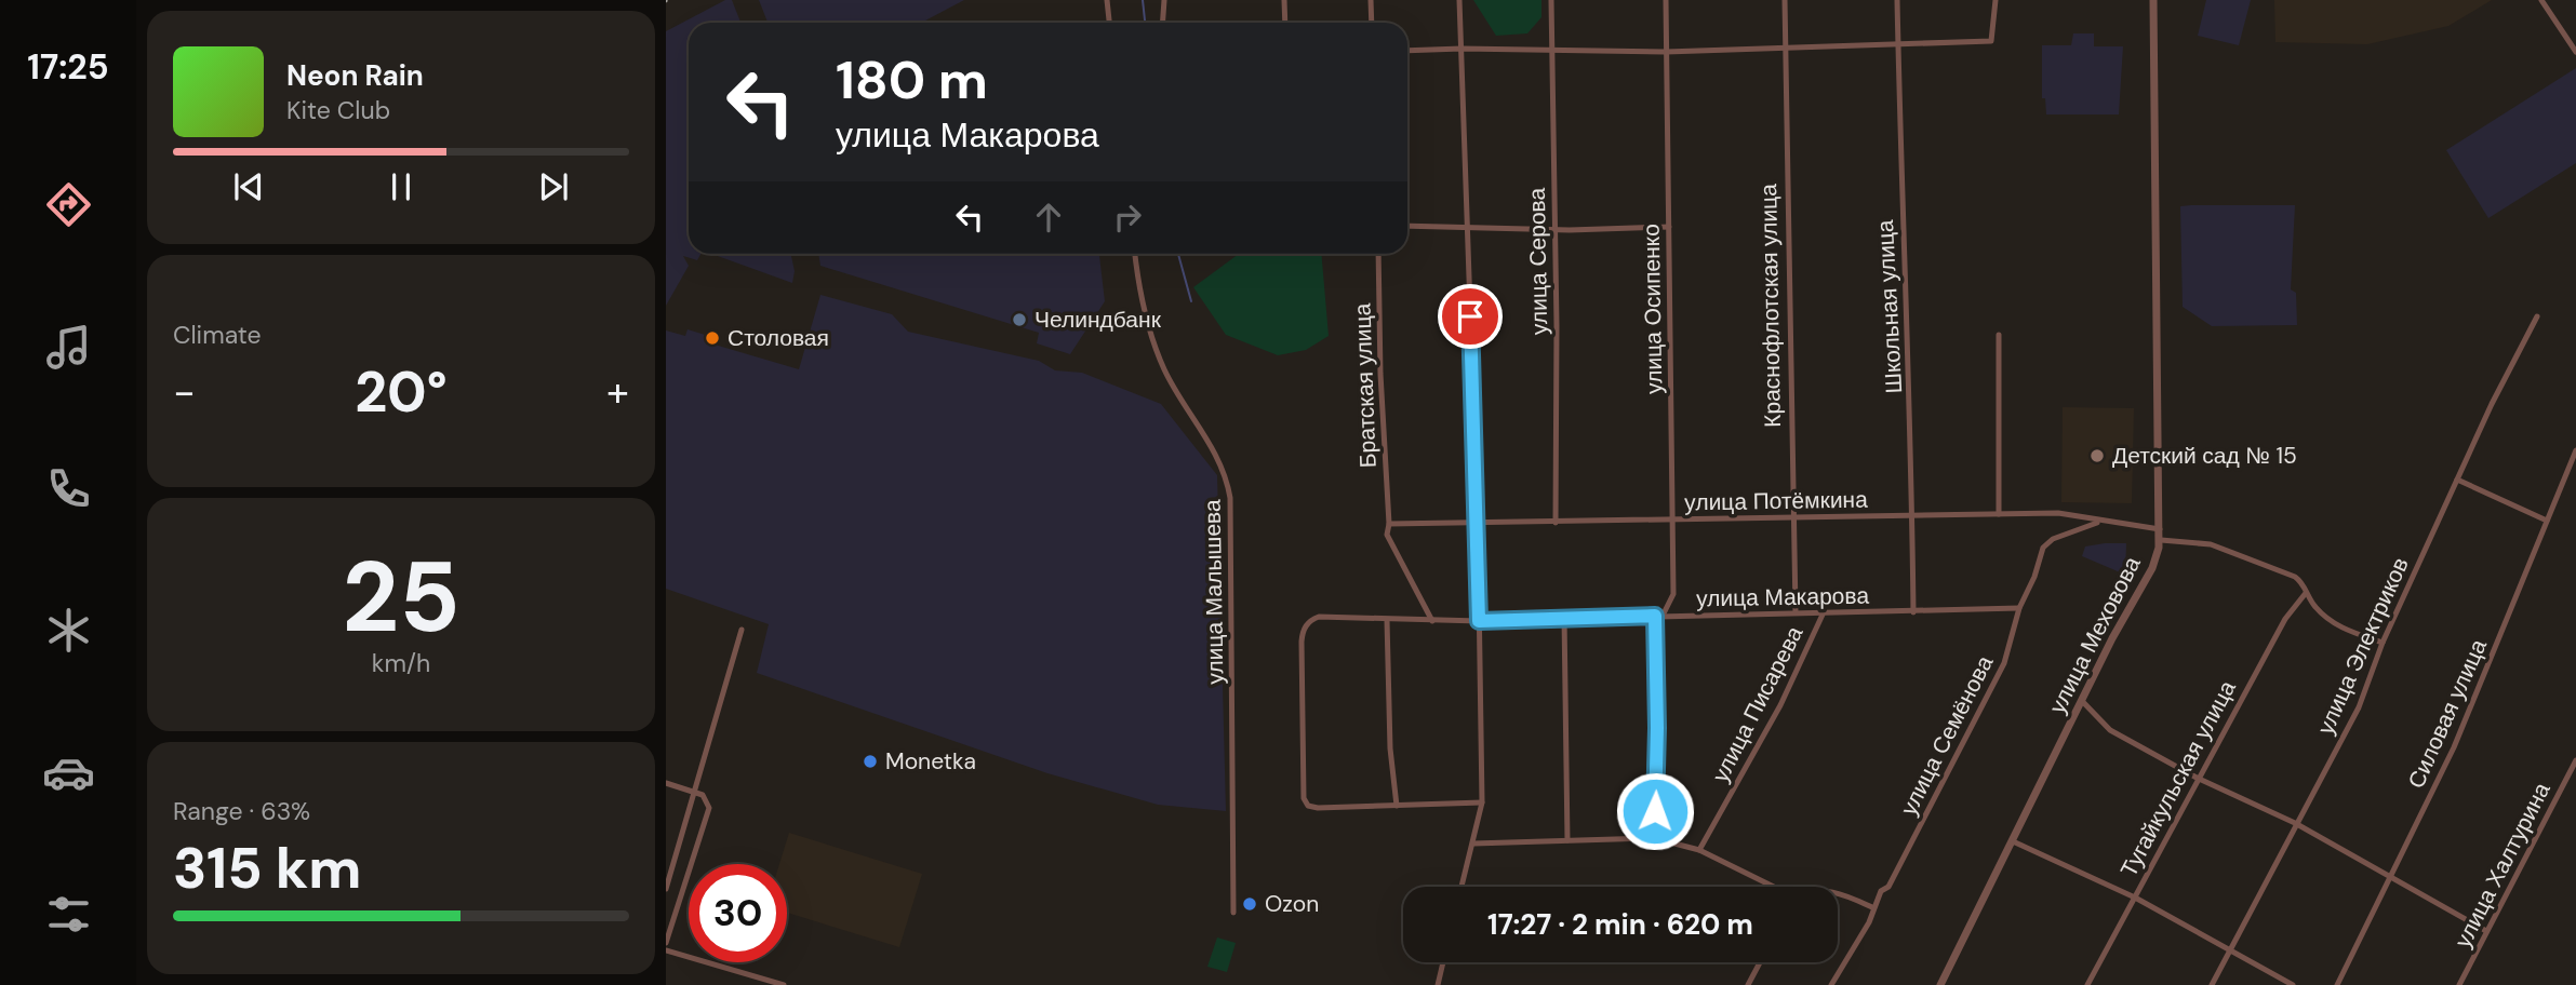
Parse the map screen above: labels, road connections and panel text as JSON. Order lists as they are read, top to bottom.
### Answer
{
  "streets": {
    "street": [
      "улица Серова",
      "Краснофлотская улица",
      "Школьная улица",
      "улица Осипенко",
      "Братская улица",
      "улица Потёмкина",
      "улица Малышева",
      "улица Макарова",
      "улица Меховова",
      "улица Электриков",
      "улица Писарева",
      "Силовая улица",
      "улица Семёнова",
      "Тугайкульская улица",
      "улица Халтурина"
    ]
  },
  "crossings": [
    ["улица Серова", "улица Потёмкина"],
    ["Краснофлотская улица", "улица Потёмкина"],
    ["Краснофлотская улица", "улица Макарова"],
    ["Школьная улица", "улица Потёмкина"],
    ["Школьная улица", "улица Макарова"],
    ["улица Осипенко", "улица Потёмкина"],
    ["улица Осипенко", "улица Макарова"],
    ["Братская улица", "улица Потёмкина"],
    ["Братская улица", "улица Макарова"],
    ["улица Потёмкина", "улица Меховова"],
    ["улица Потёмкина", "улица Семёнова"],
    ["улица Макарова", "улица Писарева"],
    ["улица Макарова", "улица Семёнова"]
  ],
  "places": [
    "Челиндбанк",
    "Столовая",
    "Детский сад № 15",
    "Monetka",
    "Ozon"
  ],
  "page": {
    "tabs": "17:25",
    "turn": ["180 m", "улица Макарова"],
    "song": ["Neon Rain", "Kite Club"],
    "tile": [
      "Climate",
      ["25", "km/h"],
      ["Range · 63%", "315 km"]
    ],
    "heat": ["−", "20°", "+"],
    "limit": "30",
    "trip": "17:27 · 2 min · 620 m"
  }
}
